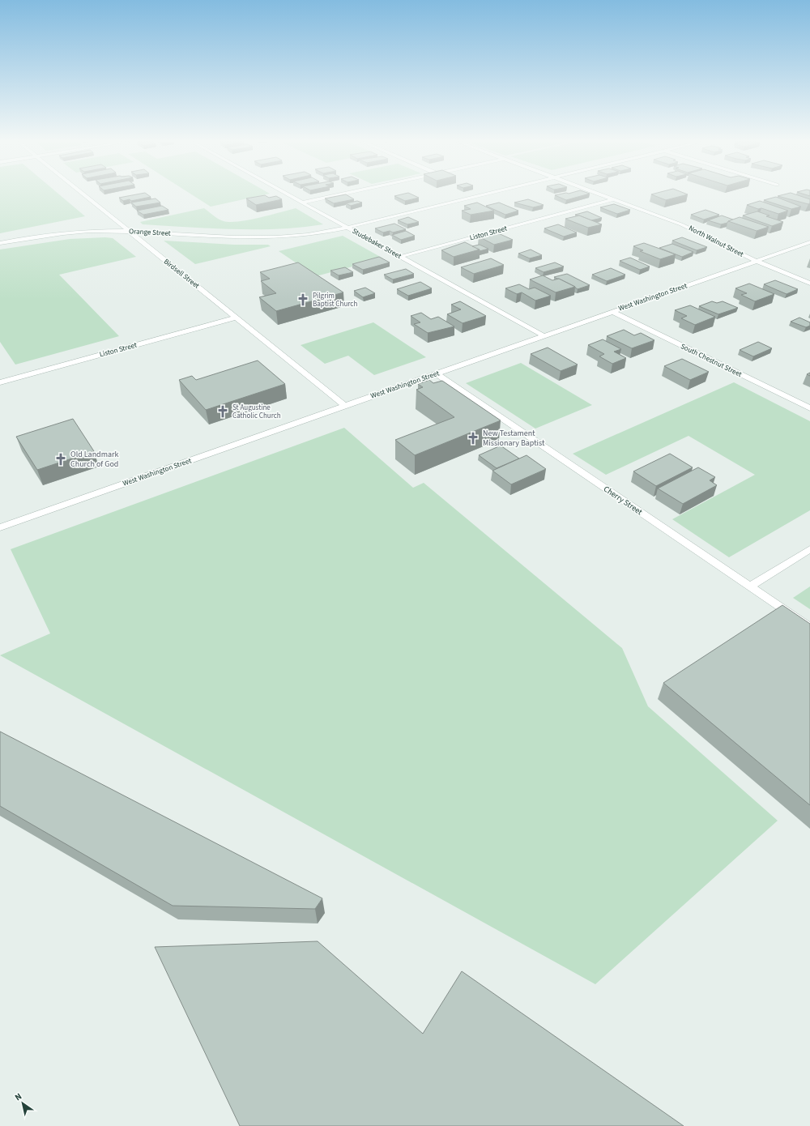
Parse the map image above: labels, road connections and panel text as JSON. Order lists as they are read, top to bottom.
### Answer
{
  "streets": {
    "street": [
      "Orange Street",
      "Liston Street",
      "North Walnut Street",
      "Studebaker Street",
      "Birdsell Street",
      "West Washington Street",
      "South Chestnut Street",
      "Cherry Street"
    ]
  },
  "crossings": [
    ["Orange Street", "Studebaker Street"],
    ["Orange Street", "Birdsell Street"],
    ["Liston Street", "North Walnut Street"],
    ["Liston Street", "Studebaker Street"],
    ["Liston Street", "Birdsell Street"],
    ["North Walnut Street", "West Washington Street"],
    ["Studebaker Street", "West Washington Street"],
    ["Birdsell Street", "West Washington Street"],
    ["West Washington Street", "South Chestnut Street"],
    ["West Washington Street", "Cherry Street"]
  ],
  "places": {
    "church": [
      "Pilgrim Baptist Church",
      "St Augustine Catholic Church",
      "New Testament Missionary Baptist",
      "Old Landmark Church of God"
    ]
  },
  "north": "top left"
}
